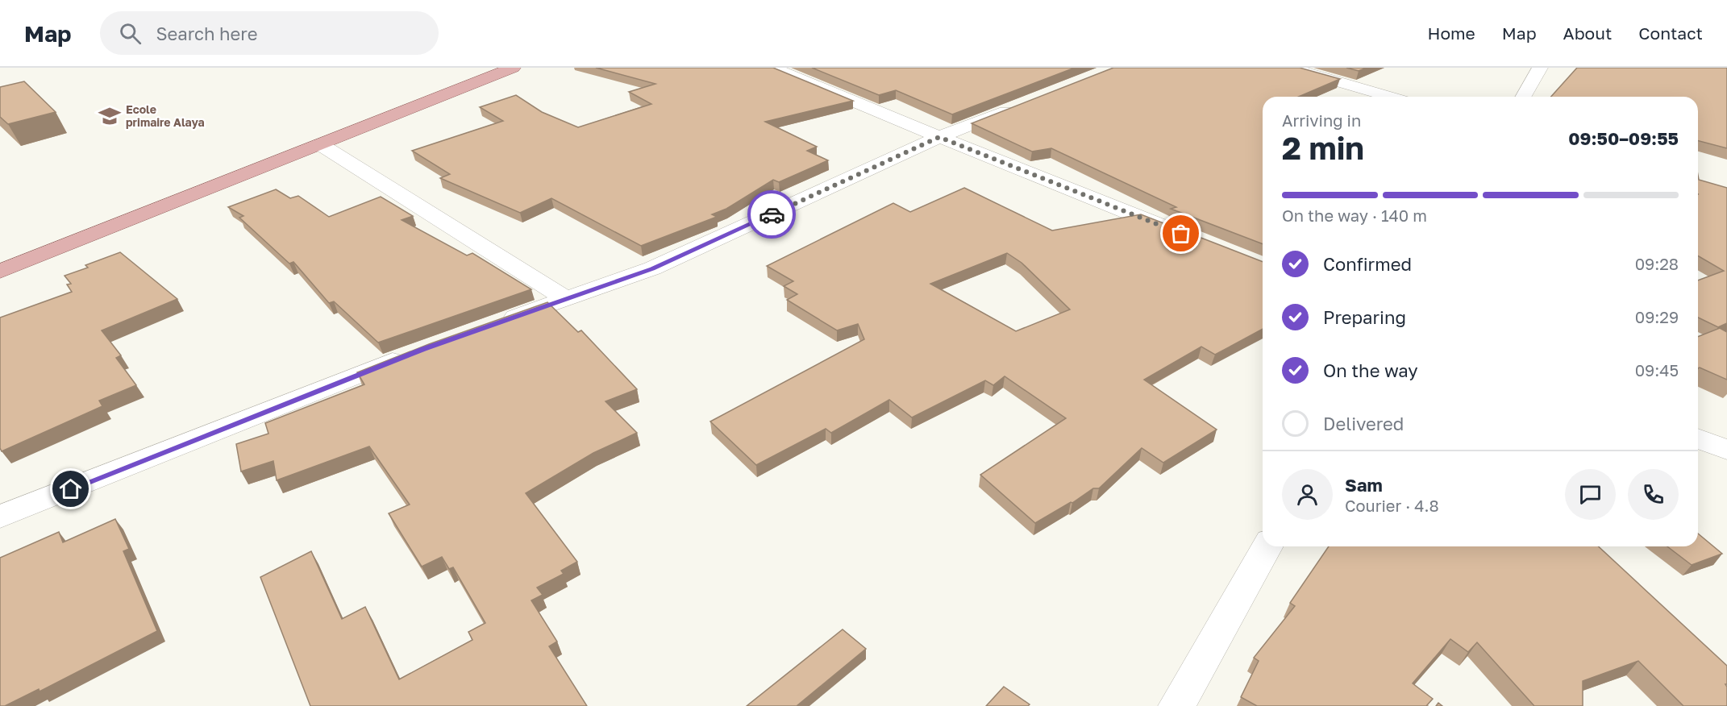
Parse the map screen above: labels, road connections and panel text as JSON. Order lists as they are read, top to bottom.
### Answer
{
  "places": {
    "school or university": ["Ecole primaire Alaya"]
  },
  "page": {
    "header": "Map",
    "search": "Search here",
    "nav": [
      "Home",
      "Map",
      "About",
      "Contact"
    ],
    "heading": ["2 min", "Arriving in", "09:50–09:55"],
    "panel": ["Sam", "Courier · 4.8"],
    "bar": "On the way · 140 m",
    "list": [
      ["Confirmed", "09:28"],
      ["Preparing", "09:29"],
      ["On the way", "09:45"],
      "Delivered"
    ]
  }
}
